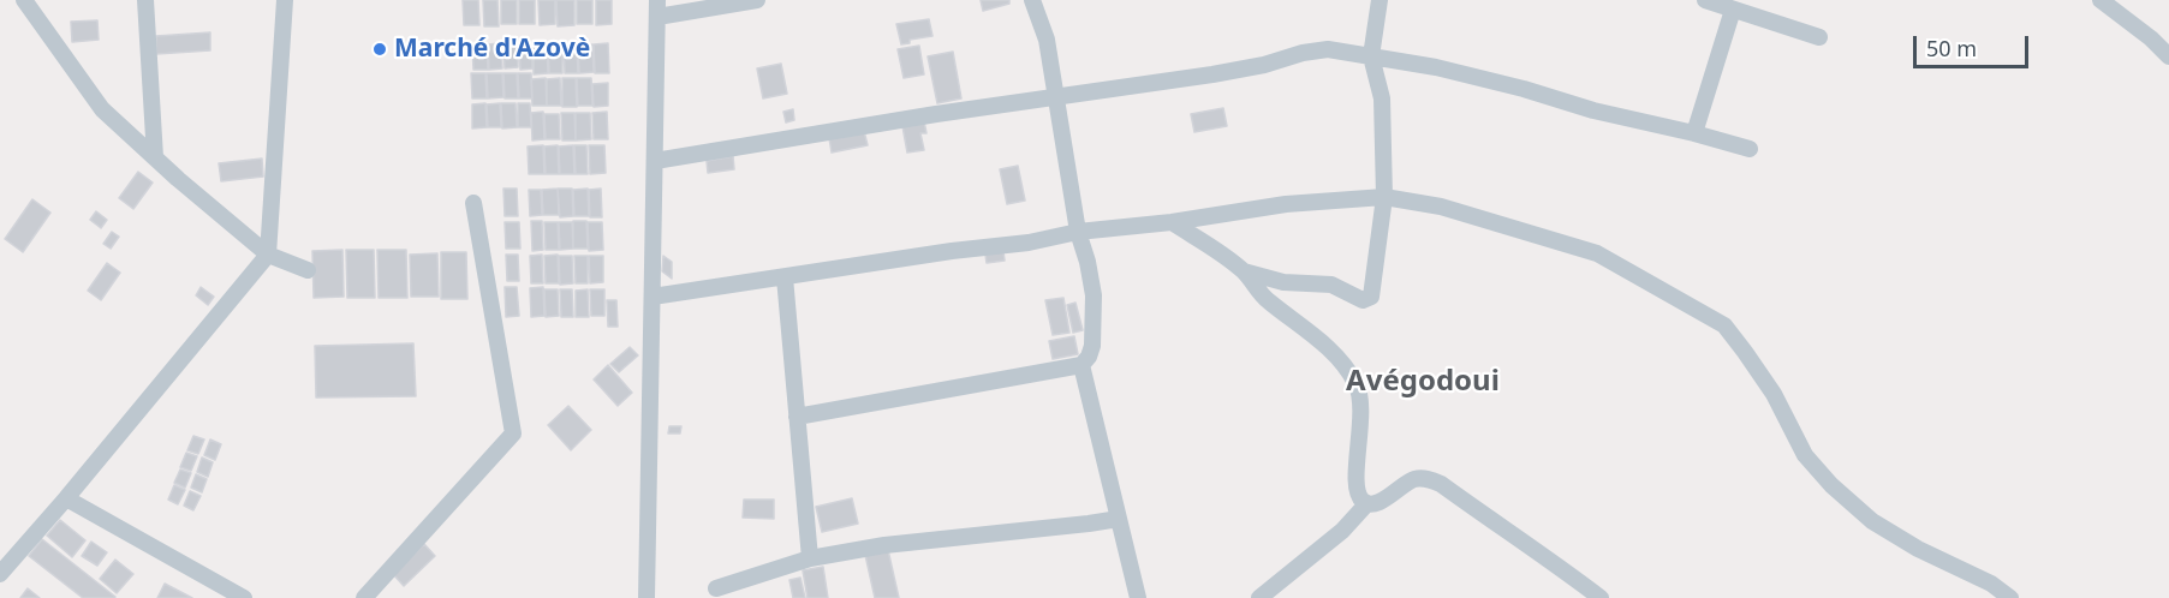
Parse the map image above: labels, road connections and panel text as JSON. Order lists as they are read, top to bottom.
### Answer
{
  "districts": ["Avégodoui"],
  "places": ["Marché d'Azovè"],
  "scale_bar": "50 m"
}
